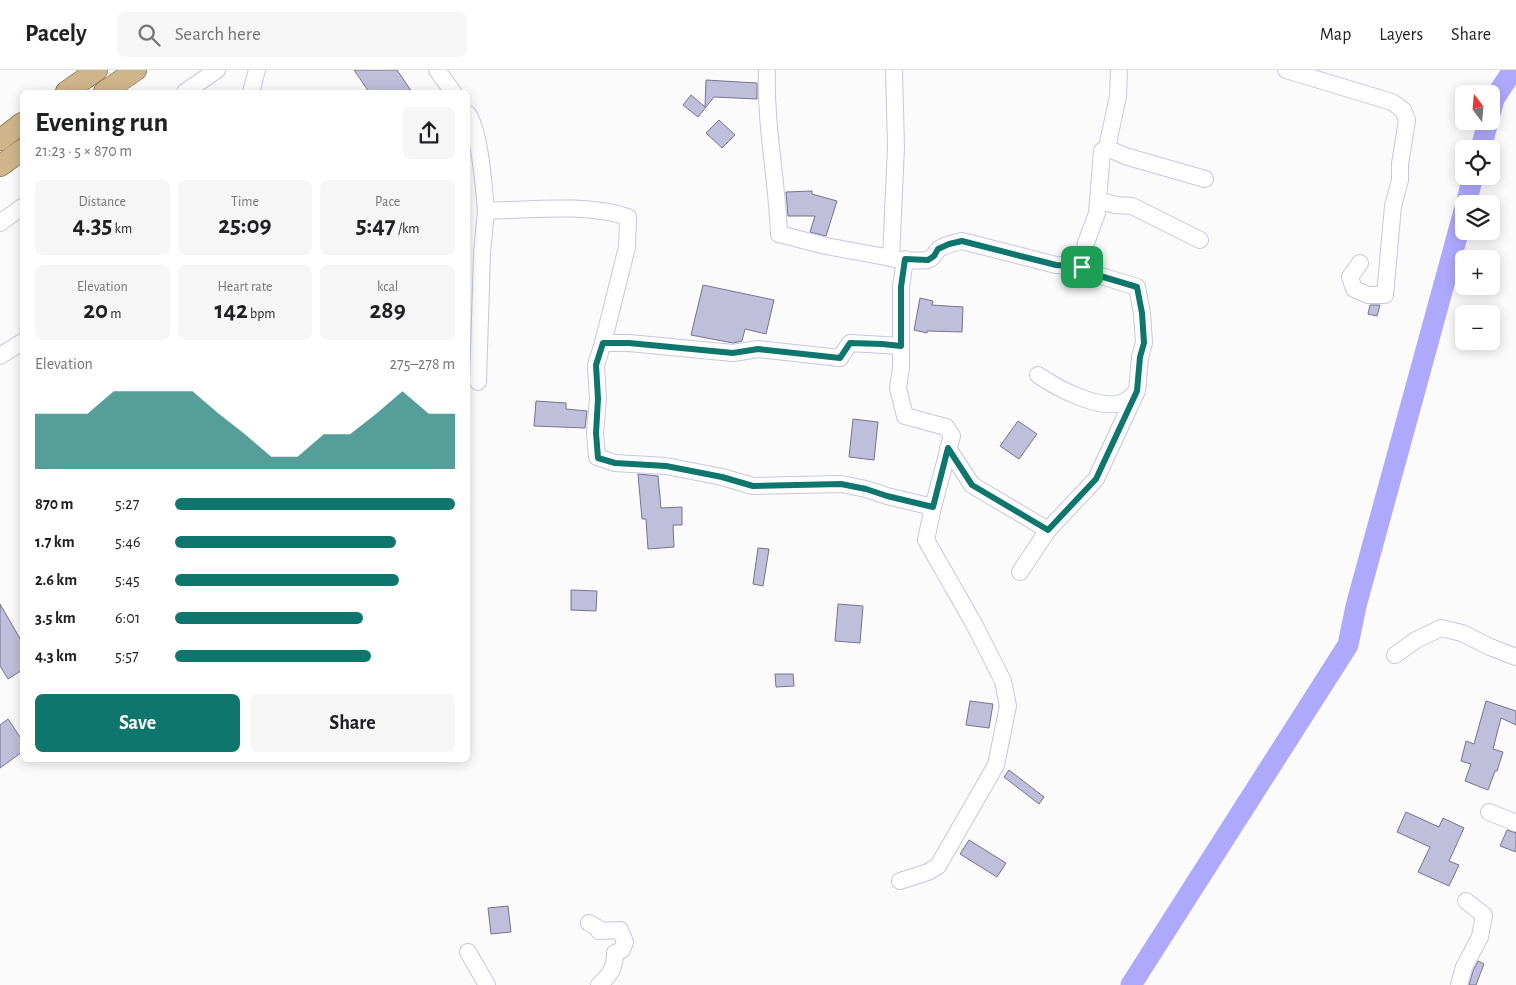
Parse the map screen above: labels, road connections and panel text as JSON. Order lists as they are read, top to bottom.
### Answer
{
  "north": "top",
  "page": {
    "header": "Pacely",
    "search": "Search here",
    "nav": ["Map", "Layers", "Share"],
    "map_buttons": ["+", "−"],
    "heading": ["Evening run", "21:23 · 5 × 870 m"],
    "stats": [
      ["Distance", "4.35 km"],
      ["Time", "25:09"],
      ["Pace", "5:47 /km"],
      ["Elevation", "20 m"],
      ["Heart rate", "142 bpm"],
      ["kcal", "289"]
    ],
    "chart": ["Elevation", "275–278 m"],
    "list": [
      {
        "name": "870 m",
        "note": "5:27"
      },
      {
        "name": "1.7 km",
        "note": "5:46"
      },
      {
        "name": "2.6 km",
        "note": "5:45"
      },
      {
        "name": "3.5 km",
        "note": "6:01"
      },
      {
        "name": "4.3 km",
        "note": "5:57"
      }
    ],
    "buttons": ["Save", "Share"]
  }
}
